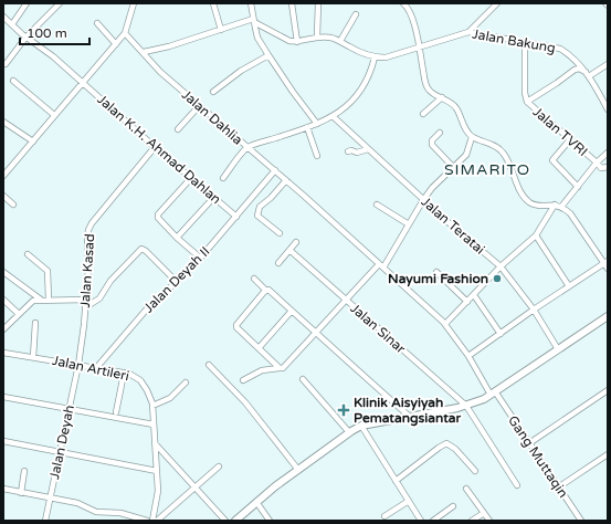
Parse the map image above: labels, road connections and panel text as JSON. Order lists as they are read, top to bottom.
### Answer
{
  "streets": {
    "street": [
      "Jalan Bakung",
      "Jalan Dahlia",
      "Jalan TVRI",
      "Jalan K.H. Ahmad Dahlan",
      "Jalan Teratai",
      "Jalan Kasad",
      "Jalan Deyah II",
      "Jalan Sinar",
      "Jalan Artileri",
      "Jalan Deyah",
      "Gang Muttaqin"
    ]
  },
  "crossings": [
    ["Jalan Bakung", "Jalan TVRI"],
    ["Jalan Dahlia", "Jalan Deyah II"],
    ["Jalan Dahlia", "Gang Muttaqin"],
    ["Jalan TVRI", "Jalan Teratai"],
    ["Jalan TVRI", "Gang Muttaqin"],
    ["Jalan K.H. Ahmad Dahlan", "Jalan Kasad"],
    ["Jalan K.H. Ahmad Dahlan", "Jalan Deyah II"],
    ["Jalan Kasad", "Jalan Artileri"],
    ["Jalan Kasad", "Jalan Deyah"],
    ["Jalan Deyah II", "Jalan Artileri"],
    ["Jalan Artileri", "Jalan Deyah"]
  ],
  "districts": ["SIMARITO"],
  "places": {
    "other": ["Nayumi Fashion"],
    "health": ["Klinik Aisyiyah Pematangsiantar"]
  },
  "scale_bar": "100 m"
}
